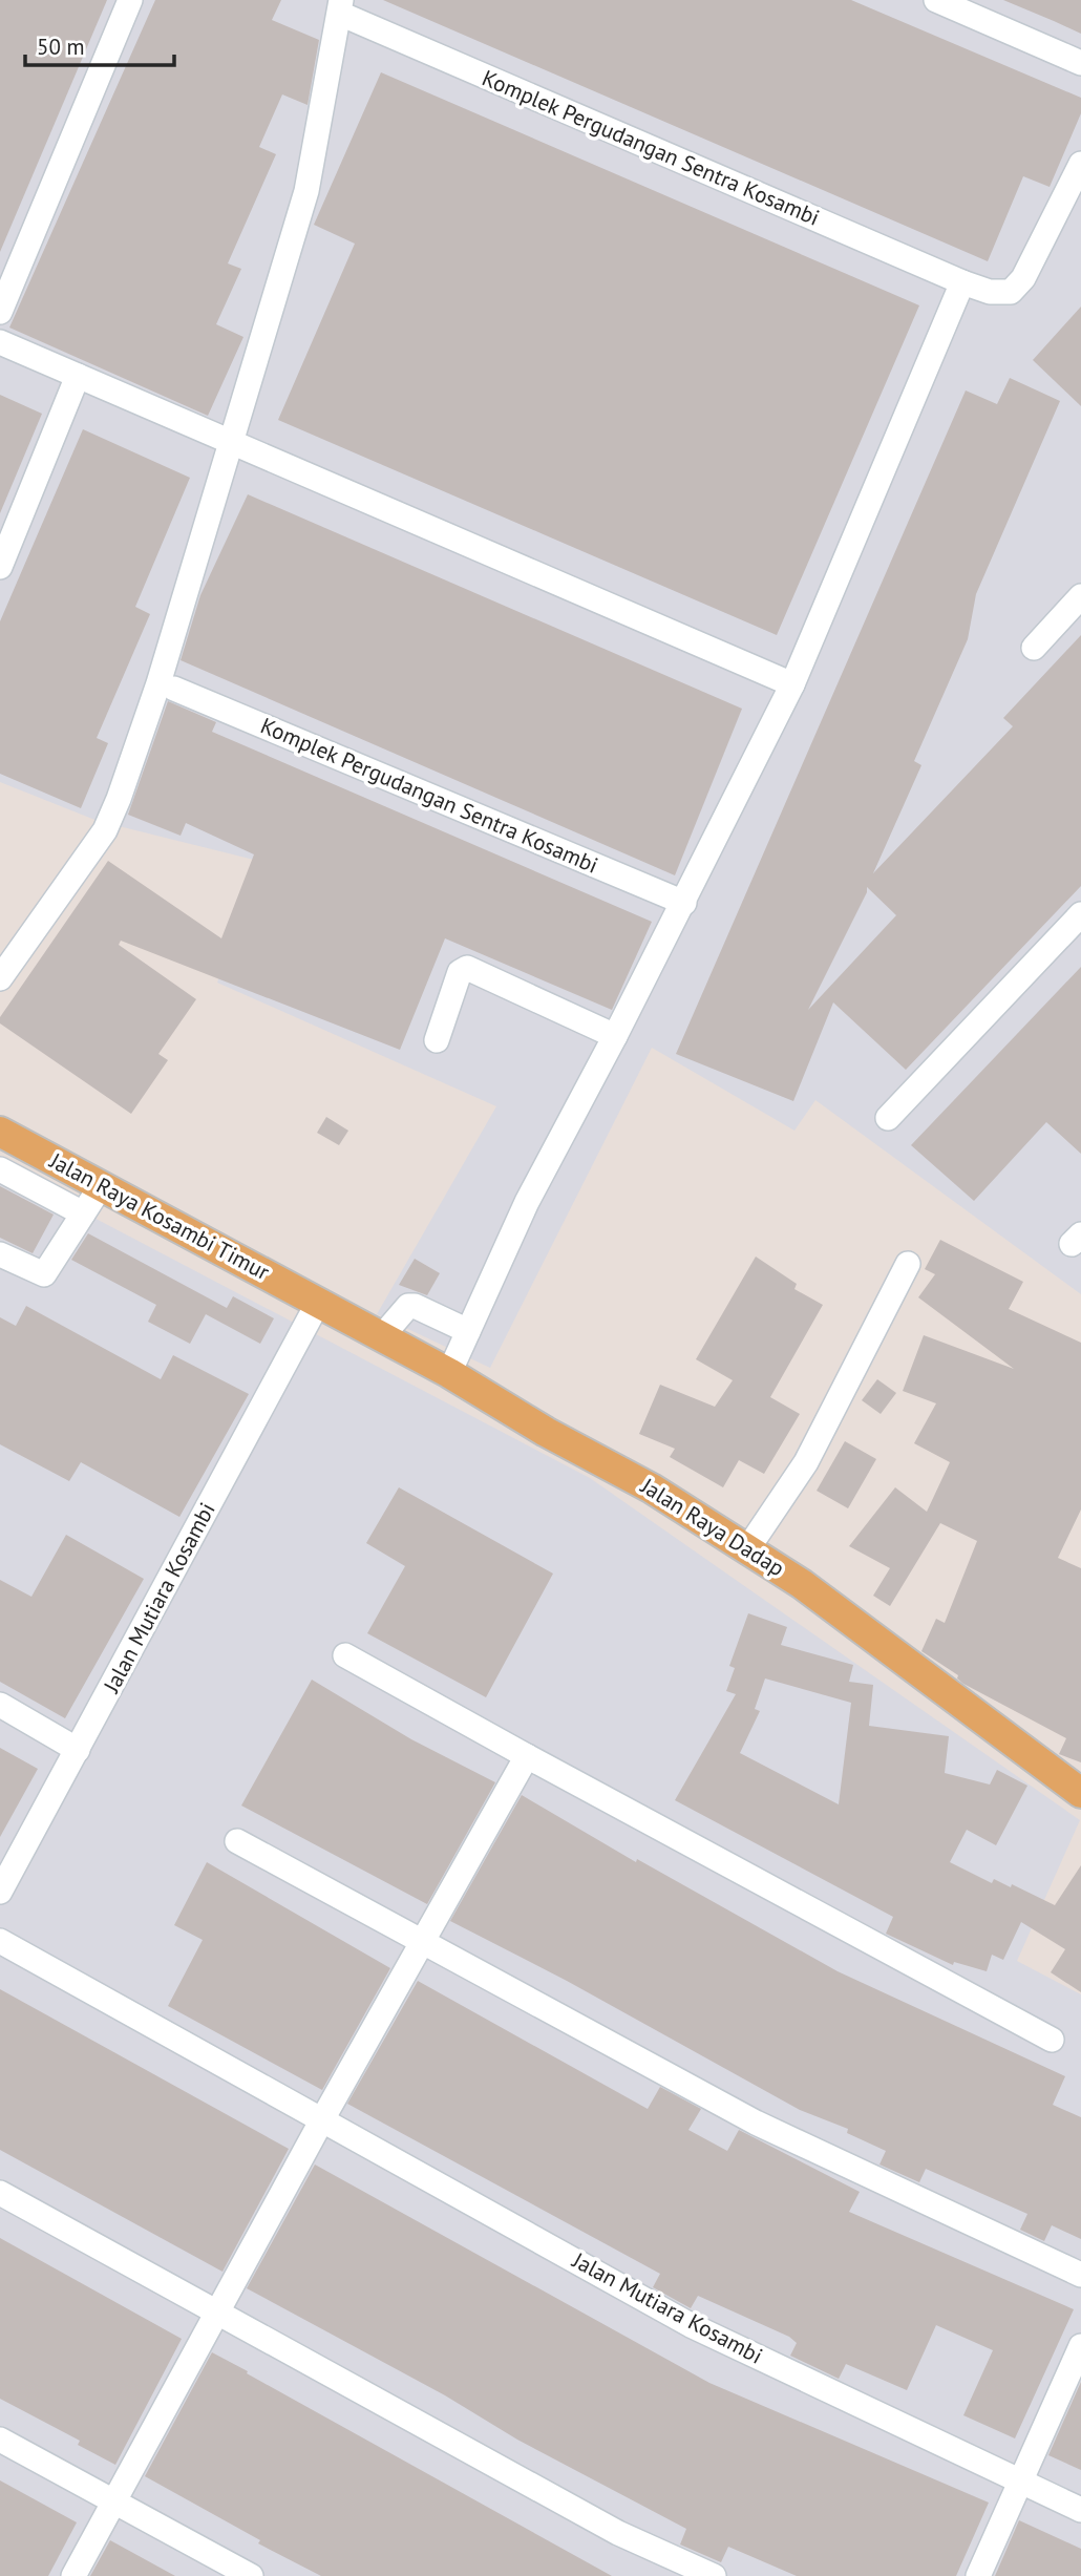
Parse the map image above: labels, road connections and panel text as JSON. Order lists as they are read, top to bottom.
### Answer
{
  "streets": {
    "main road": ["Jalan Raya Kosambi Timur", "Jalan Raya Dadap"],
    "street": ["Komplek Pergudangan Sentra Kosambi", "Jalan Mutiara Kosambi"]
  },
  "crossings": [
    ["Jalan Raya Kosambi Timur", "Jalan Raya Dadap"],
    ["Jalan Raya Kosambi Timur", "Jalan Mutiara Kosambi"],
    ["Jalan Raya Dadap", "Jalan Mutiara Kosambi"]
  ],
  "scale_bar": "50 m"
}
